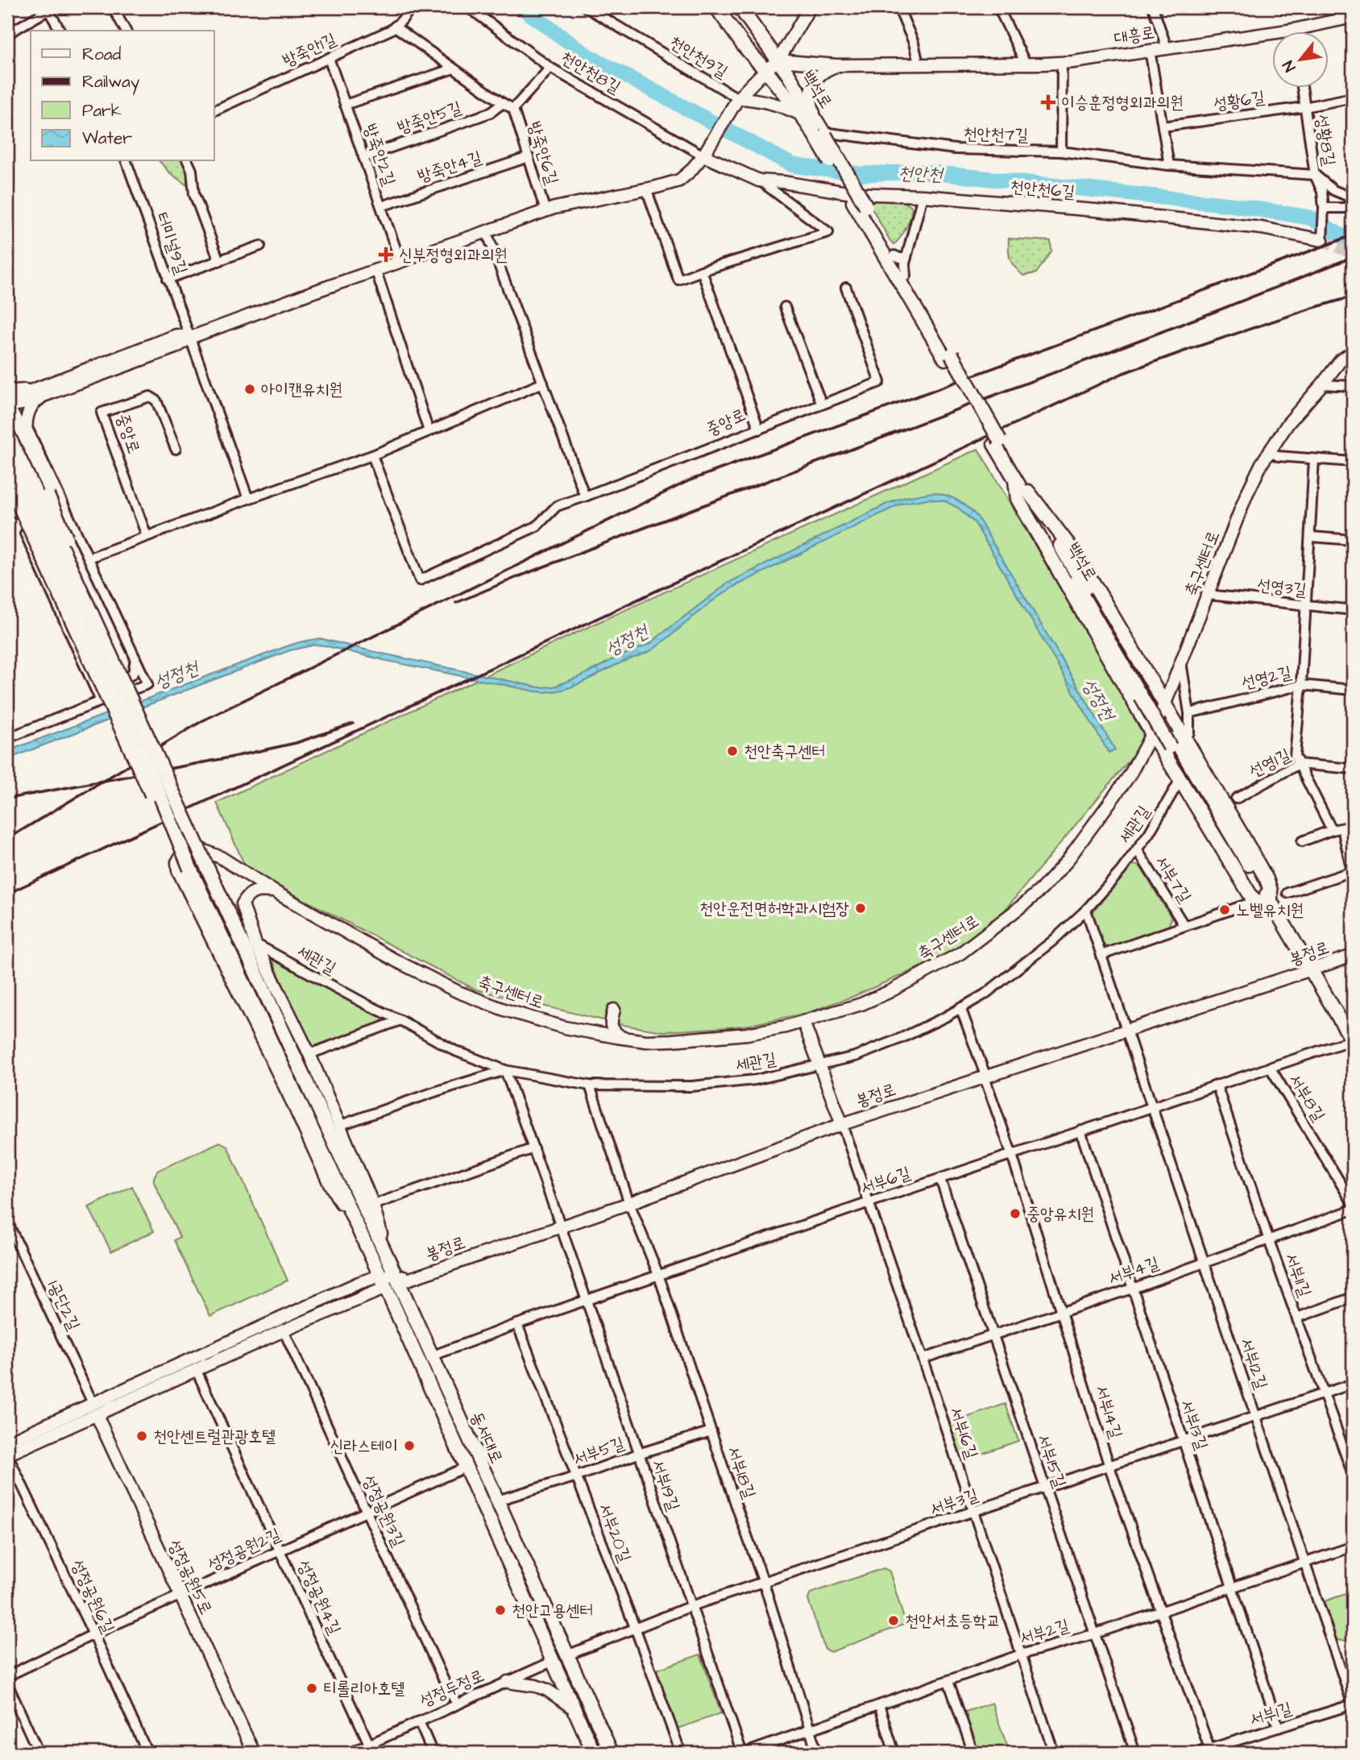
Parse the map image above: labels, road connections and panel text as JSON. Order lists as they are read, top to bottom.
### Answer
{
  "streets": {
    "main road": ["백석로", "동서대로", "성정두정로"],
    "street": [
      "대흥로",
      "방죽안1길",
      "천안천9길",
      "천안천8길",
      "성황6길",
      "방죽안5길",
      "천안천7길",
      "성황8길",
      "방죽안6길",
      "방죽안2길",
      "방죽안4길",
      "천안천6길",
      "터미널9길",
      "중앙로",
      "축구센터로",
      "선영3길",
      "선영2길",
      "선영1길",
      "세관길",
      "서부7길",
      "봉정로",
      "서부8길",
      "서부6길",
      "서부4길",
      "서부11길",
      "1공단2길",
      "서부12길",
      "서부14길",
      "서부13길",
      "서부16길",
      "서부5길",
      "서부15길",
      "서부18길",
      "서부19길",
      "서부3길",
      "성정공원3길",
      "서부20길",
      "성정공원2길",
      "성정공원5로",
      "성정공원6길",
      "성정공원4길",
      "서부2길",
      "서부1길"
    ]
  },
  "crossings": [
    ["대흥로", "백석로"],
    ["방죽안1길", "방죽안6길"],
    ["방죽안1길", "방죽안2길"],
    ["천안천8길", "천안천6길"],
    ["백석로", "천안천7길"],
    ["성황6길", "성황8길"],
    ["방죽안5길", "방죽안6길"],
    ["방죽안5길", "방죽안2길"],
    ["천안천7길", "성황8길"],
    ["성황8길", "천안천6길"],
    ["방죽안6길", "방죽안4길"],
    ["방죽안2길", "방죽안4길"],
    ["천안천6길", "중앙로"],
    ["축구센터로", "선영3길"],
    ["축구센터로", "동서대로"],
    ["세관길", "서부7길"],
    ["세관길", "서부12길"],
    ["세관길", "서부14길"],
    ["세관길", "서부18길"],
    ["세관길", "서부19길"],
    ["서부7길", "서부12길"],
    ["봉정로", "서부12길"],
    ["봉정로", "서부14길"],
    ["봉정로", "서부16길"],
    ["봉정로", "동서대로"],
    ["봉정로", "서부18길"],
    ["봉정로", "서부19길"],
    ["봉정로", "성정공원3길"],
    ["봉정로", "성정공원5로"],
    ["봉정로", "성정공원6길"],
    ["봉정로", "성정공원4길"],
    ["서부8길", "서부6길"],
    ["서부6길", "서부11길"],
    ["서부6길", "서부12길"],
    ["서부6길", "서부14길"],
    ["서부6길", "서부13길"],
    ["서부6길", "서부16길"],
    ["서부6길", "동서대로"],
    ["서부6길", "서부15길"],
    ["서부6길", "서부18길"],
    ["서부6길", "서부19길"],
    ["서부6길", "서부20길"],
    ["서부4길", "서부11길"],
    ["서부4길", "서부12길"],
    ["서부4길", "서부14길"],
    ["서부4길", "서부13길"],
    ["서부4길", "서부16길"],
    ["서부4길", "서부15길"],
    ["서부11길", "서부3길"],
    ["서부12길", "서부3길"],
    ["서부12길", "서부2길"],
    ["서부12길", "서부1길"],
    ["서부14길", "서부3길"],
    ["서부14길", "서부2길"],
    ["서부14길", "서부1길"],
    ["서부13길", "서부3길"],
    ["서부13길", "서부2길"],
    ["서부13길", "서부1길"],
    ["서부16길", "서부3길"],
    ["서부16길", "서부2길"],
    ["동서대로", "서부5길"],
    ["동서대로", "서부3길"],
    ["동서대로", "성정공원2길"],
    ["동서대로", "성정두정로"],
    ["서부5길", "서부18길"],
    ["서부5길", "서부19길"],
    ["서부5길", "서부20길"],
    ["서부15길", "서부3길"],
    ["서부15길", "서부2길"],
    ["서부18길", "서부3길"],
    ["서부18길", "서부2길"],
    ["서부19길", "서부3길"],
    ["서부19길", "서부2길"],
    ["서부3길", "서부20길"],
    ["서부3길", "성정두정로"],
    ["성정공원3길", "성정공원2길"],
    ["성정공원3길", "성정두정로"],
    ["성정공원2길", "성정공원5로"],
    ["성정공원2길", "성정공원6길"],
    ["성정공원2길", "성정공원4길"],
    ["성정공원4길", "성정두정로"]
  ],
  "water": ["천안천", "성정천"],
  "places": {
    "health": ["이승훈정형외과의원", "신부정형외과의원"],
    "other": [
      "아이캔유치원",
      "천안축구센터",
      "천안운전면허학과시험장",
      "노벨유치원",
      "중앙유치원",
      "천안센트럴관광호텔",
      "신라스테이",
      "천안고용센터",
      "천안서초등학교",
      "티롤리아호텔"
    ]
  },
  "legend": [
    "Road",
    "Railway",
    "Park",
    "Water"
  ],
  "north": "bottom left"
}
